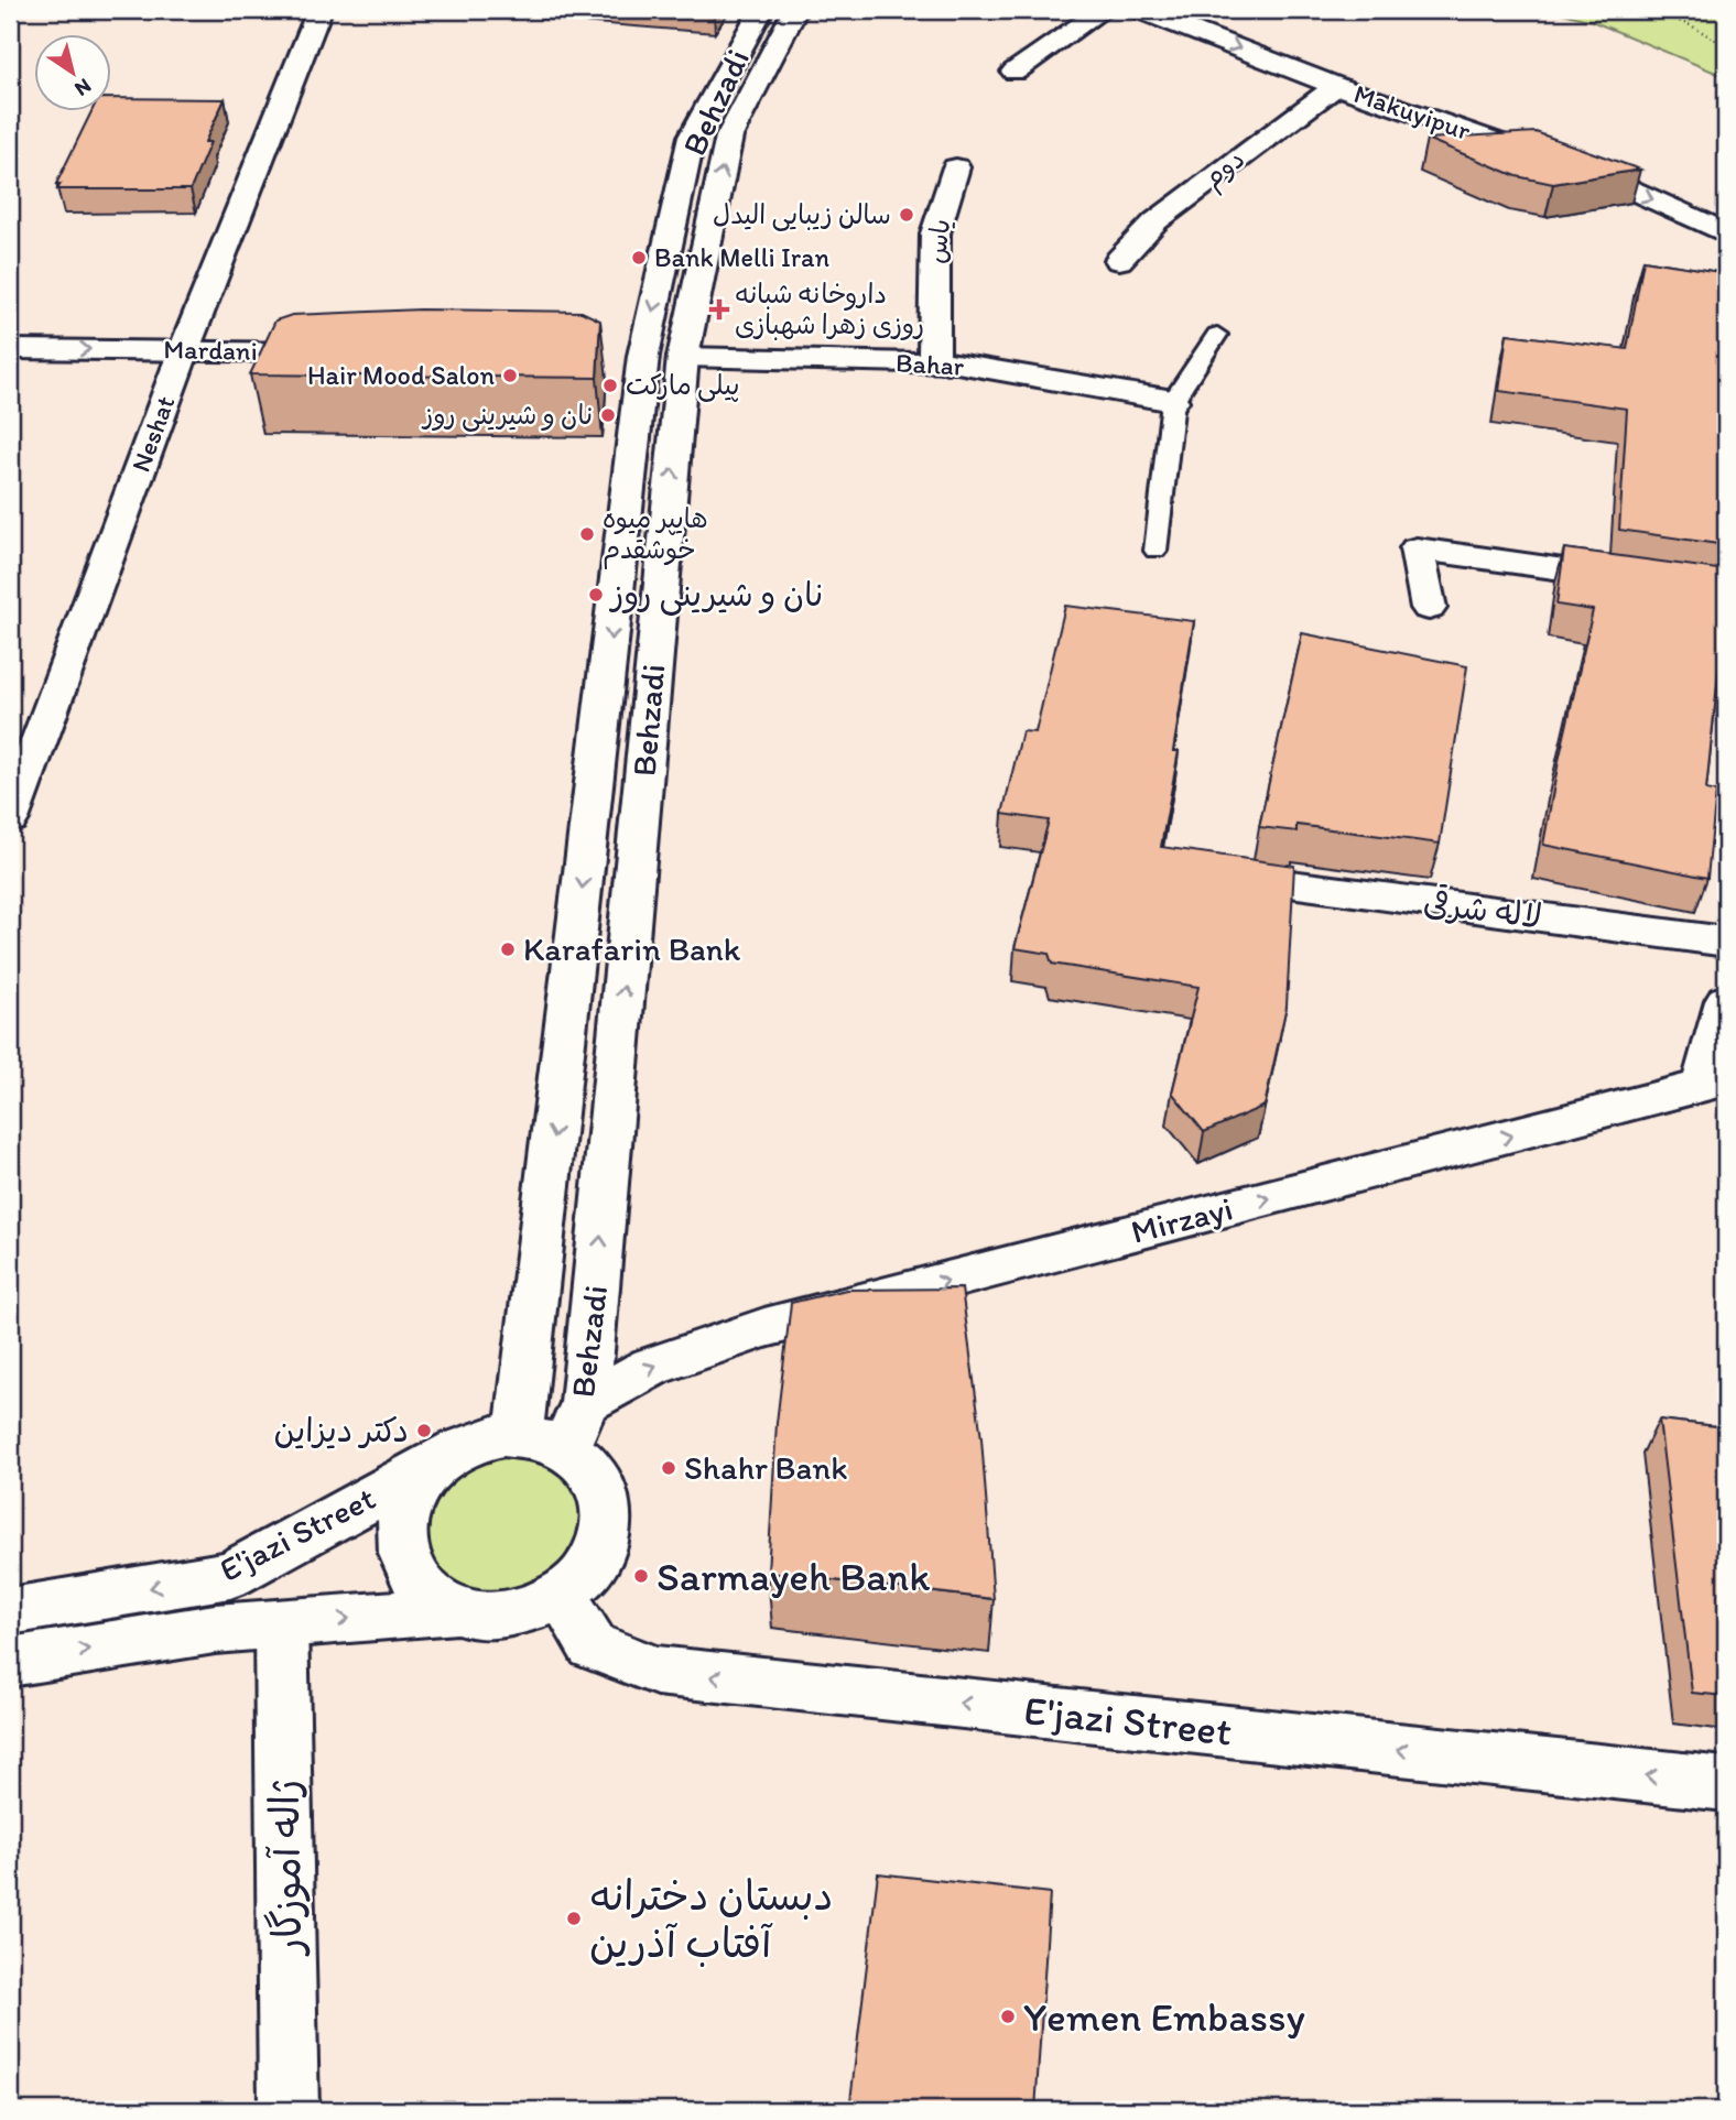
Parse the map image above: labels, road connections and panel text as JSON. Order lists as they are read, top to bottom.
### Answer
{
  "streets": {
    "street": [
      "Behzadi",
      "Makuyipur",
      "دوم",
      "یاس",
      "Mardani",
      "Bahar",
      "Neshat",
      "لاله شرقی",
      "Mirzayi",
      "E'jazi Street",
      "ژاله آموزگار"
    ]
  },
  "crossings": [
    ["Behzadi", "Bahar"],
    ["Behzadi", "Mirzayi"],
    ["Behzadi", "E'jazi Street"],
    ["Makuyipur", "دوم"],
    ["یاس", "Bahar"],
    ["Mardani", "Neshat"],
    ["Mirzayi", "E'jazi Street"],
    ["E'jazi Street", "ژاله آموزگار"]
  ],
  "one_way": ["Makuyipur", "Mardani", "Mirzayi"],
  "places": {
    "other": [
      "سالن زیبایی الیدل",
      "Bank Melli Iran",
      "Hair Mood Salon",
      "پیلی مارکت",
      "نان و شیرینی روز",
      "هایپر میوه خوشقدم",
      "نان و شيرينى روز",
      "Karafarin Bank",
      "دکتر دیزاین",
      "Shahr Bank",
      "Sarmayeh Bank",
      "دبستان دخترانه آفتاب آذرین",
      "Yemen Embassy"
    ],
    "health": ["داروخانه شبانه روزی زهرا شهبازی"]
  },
  "north": "bottom right"
}
